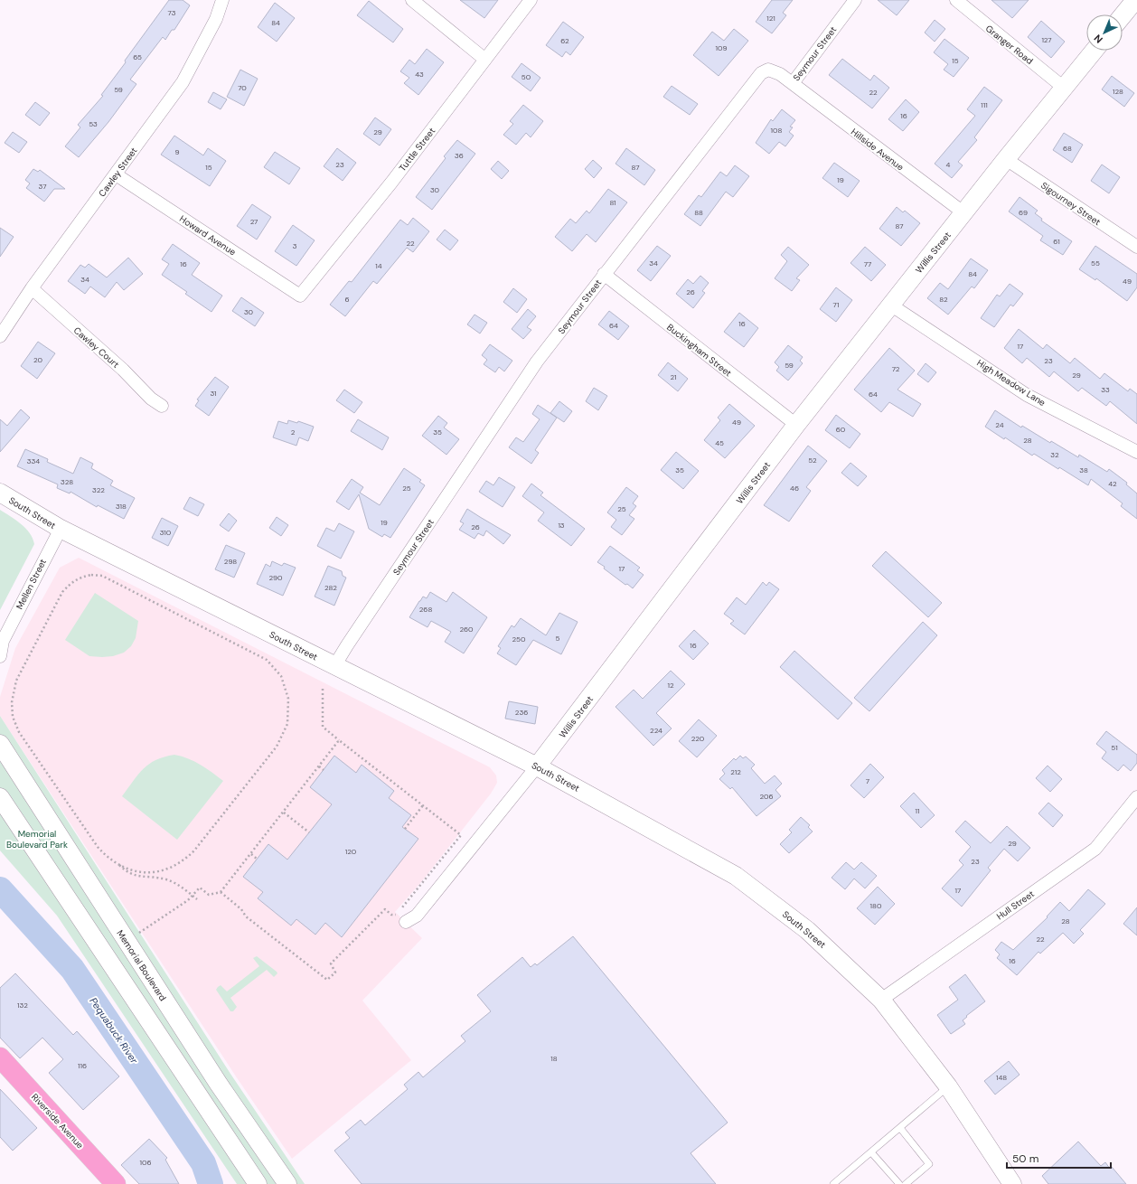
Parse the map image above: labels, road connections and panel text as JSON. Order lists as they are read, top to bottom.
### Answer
{
  "streets": {
    "highway": ["Riverside Avenue"],
    "main road": ["Willis Street", "South Street", "Memorial Boulevard"],
    "street": [
      "Granger Road",
      "Seymour Street",
      "Tuttle Street",
      "Hillside Avenue",
      "Cawley Street",
      "Sigourney Street",
      "Howard Avenue",
      "Cawley Court",
      "Buckingham Street",
      "High Meadow Lane",
      "Mellen Street",
      "Hull Street"
    ]
  },
  "crossings": [
    ["Granger Road", "Willis Street"],
    ["Seymour Street", "Hillside Avenue"],
    ["Seymour Street", "Buckingham Street"],
    ["Seymour Street", "South Street"],
    ["Tuttle Street", "Howard Avenue"],
    ["Hillside Avenue", "Willis Street"],
    ["Cawley Street", "Howard Avenue"],
    ["Cawley Street", "Cawley Court"],
    ["Sigourney Street", "Willis Street"],
    ["Willis Street", "Buckingham Street"],
    ["Willis Street", "High Meadow Lane"],
    ["Willis Street", "South Street"],
    ["South Street", "Mellen Street"],
    ["South Street", "Hull Street"]
  ],
  "water": ["Pequabuck River"],
  "parks": ["Memorial Boulevard Park"],
  "house_numbers": [
    "73",
    "121",
    "84",
    "127",
    "62",
    "109",
    "65",
    "15",
    "43",
    "50",
    "70",
    "59",
    "128",
    "22",
    "111",
    "16",
    "53",
    "108",
    "29",
    "68",
    "9",
    "36",
    "23",
    "4",
    "15",
    "87",
    "19",
    "37",
    "30",
    "81",
    "88",
    "69",
    "27",
    "87",
    "61",
    "22",
    "3",
    "34",
    "55",
    "16",
    "77",
    "14",
    "84",
    "34",
    "49",
    "26",
    "6",
    "82",
    "71",
    "30",
    "16",
    "64",
    "17",
    "20",
    "23",
    "59",
    "72",
    "29",
    "21",
    "33",
    "31",
    "64",
    "49",
    "24",
    "60",
    "2",
    "35",
    "28",
    "45",
    "32",
    "52",
    "334",
    "35",
    "38",
    "328",
    "42",
    "25",
    "46",
    "322",
    "318",
    "25",
    "19",
    "13",
    "26",
    "310",
    "298",
    "17",
    "290",
    "282",
    "268",
    "260",
    "5",
    "250",
    "16",
    "12",
    "236",
    "224",
    "220",
    "51",
    "212",
    "7",
    "206",
    "11",
    "29",
    "120",
    "23",
    "17",
    "180",
    "28",
    "22",
    "16",
    "132",
    "18",
    "116",
    "148",
    "106"
  ],
  "scale_bar": "50 m",
  "north": "bottom left"
}
